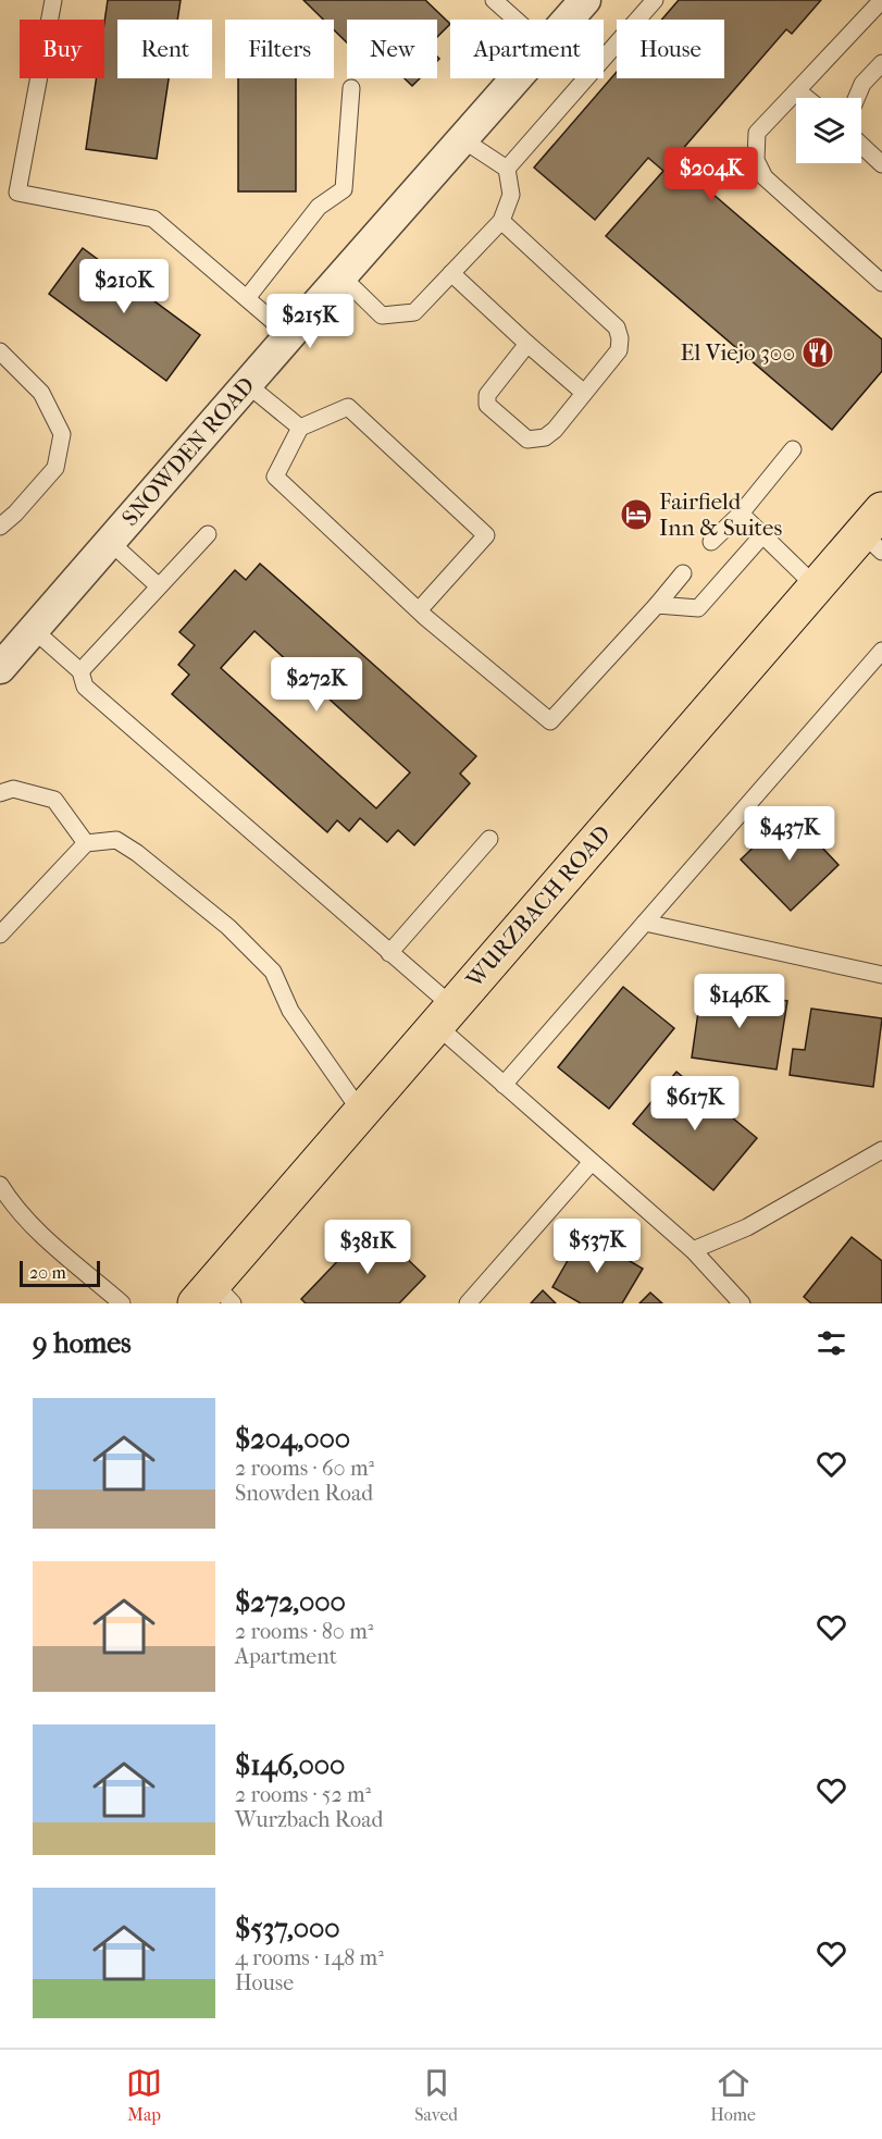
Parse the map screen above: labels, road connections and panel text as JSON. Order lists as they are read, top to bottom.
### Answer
{
  "streets": {
    "main road": ["WURZBACH ROAD"],
    "street": ["SNOWDEN ROAD"]
  },
  "places": {
    "restaurant": ["El Viejo 300"],
    "hotel": ["Fairfield Inn & Suites"]
  },
  "scale_bar": "20 m",
  "page": {
    "chip": [
      "Buy",
      "Rent",
      "Filters",
      "New",
      "Apartment",
      "House"
    ],
    "price": [
      "$204K",
      "$210K",
      "$215K",
      "$272K",
      "$437K",
      "$146K",
      "$617K",
      "$537K",
      "$381K"
    ],
    "scale": "20 m",
    "heading": "9 homes",
    "list": [
      {
        "name": "$204,000",
        "note": "2 rooms · 60 m² · Snowden Road"
      },
      {
        "name": "$272,000",
        "note": "2 rooms · 80 m² · Apartment"
      },
      {
        "name": "$146,000",
        "note": "2 rooms · 52 m² · Wurzbach Road"
      },
      {
        "name": "$537,000",
        "note": "4 rooms · 148 m² · House"
      }
    ],
    "tabs": ["Map", "Saved", "Home"]
  }
}
